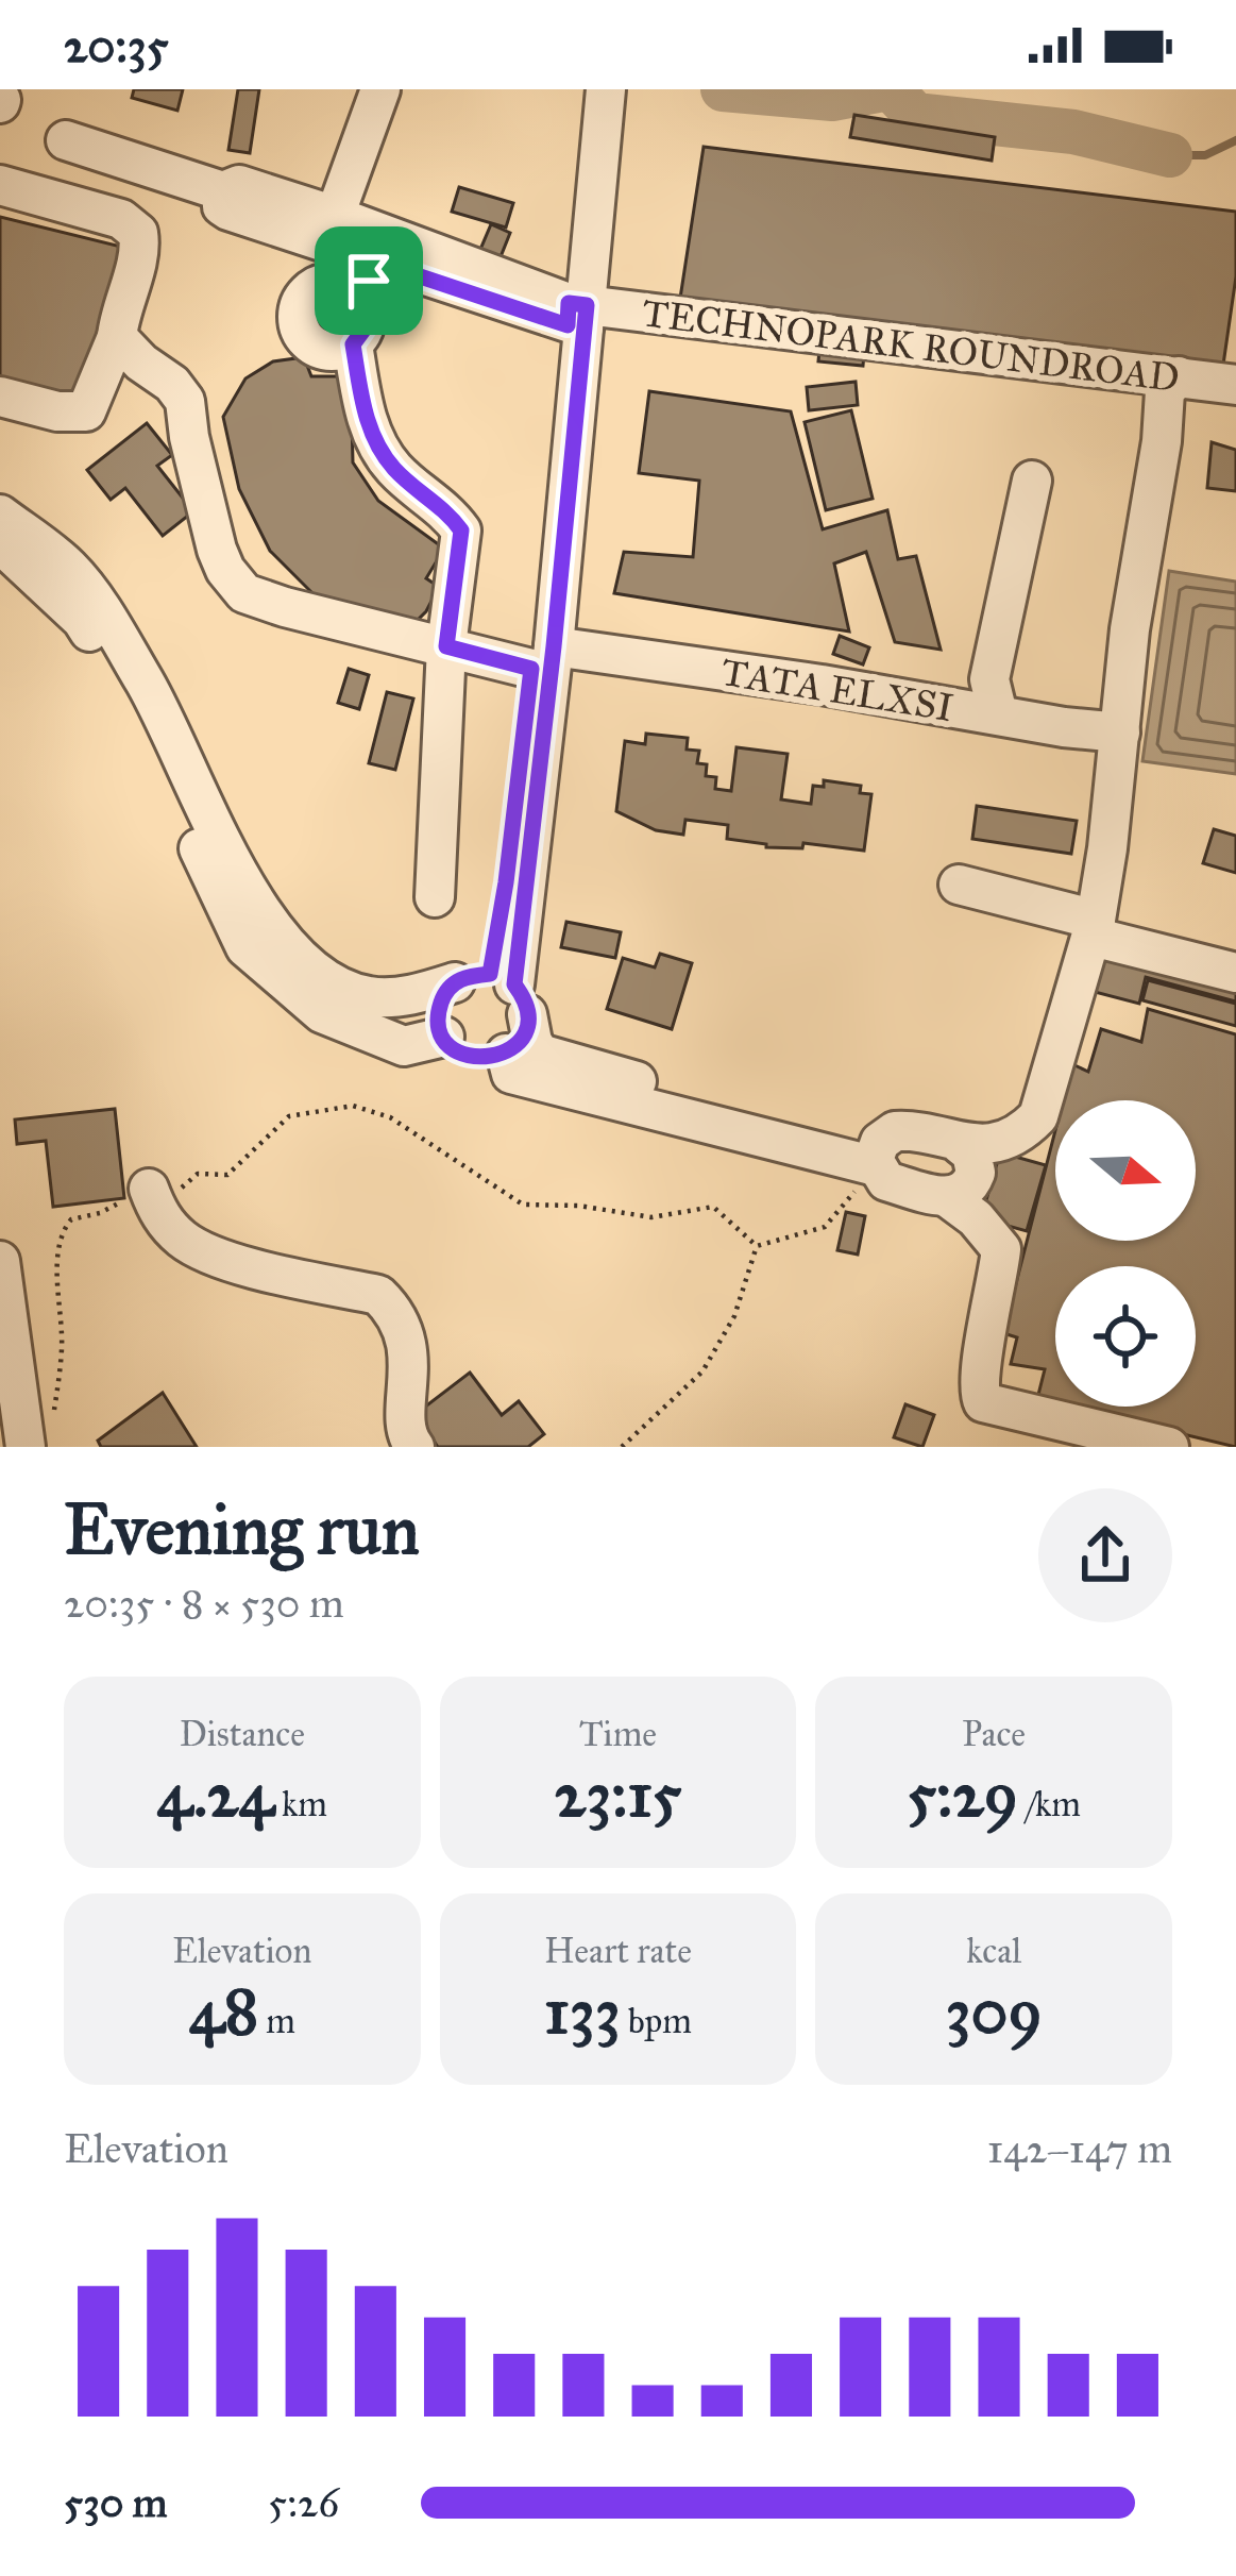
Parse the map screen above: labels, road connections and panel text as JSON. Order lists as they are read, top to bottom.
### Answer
{
  "streets": {
    "street": ["TECHNOPARK ROUNDROAD", "TATA ELXSI"]
  },
  "north": "right",
  "page": {
    "status": "20:35",
    "heading": ["Evening run", "20:35 · 8 × 530 m"],
    "stats": [
      ["Distance", "4.24 km"],
      ["Time", "23:15"],
      ["Pace", "5:29 /km"],
      ["Elevation", "48 m"],
      ["Heart rate", "133 bpm"],
      ["kcal", "309"]
    ],
    "chart": ["Elevation", "142–147 m"],
    "list": [
      {
        "name": "530 m",
        "note": "5:26"
      }
    ]
  }
}
